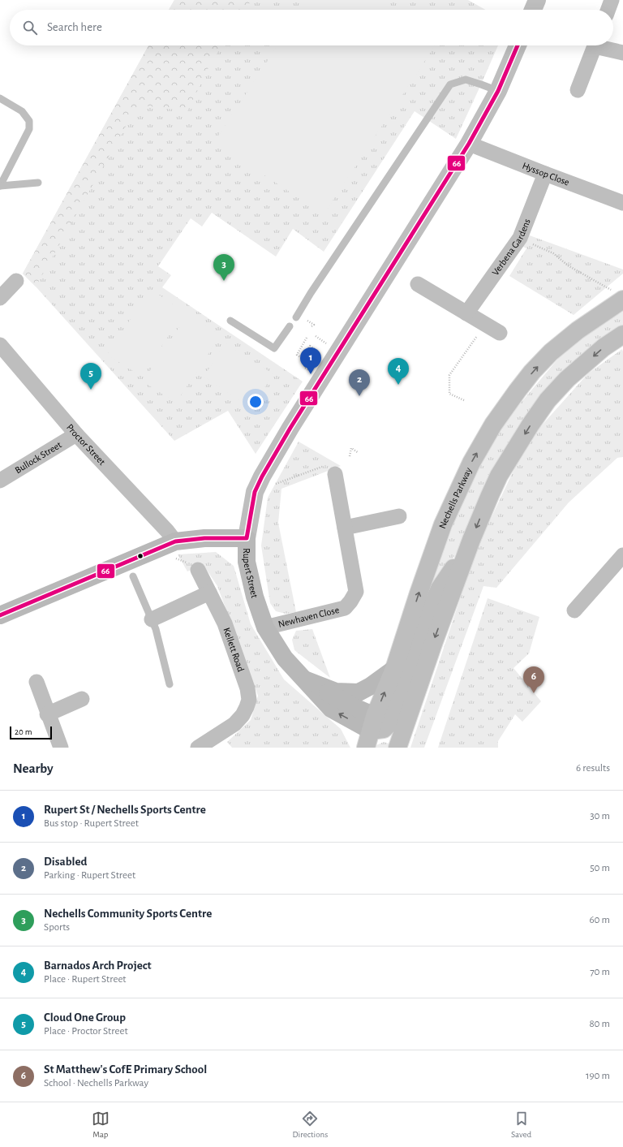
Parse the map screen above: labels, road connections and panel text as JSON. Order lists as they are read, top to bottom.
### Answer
{
  "streets": {
    "main road": ["Nechells Parkway", "Rupert Street"],
    "street": [
      "Hyssop Close",
      "Verbena Gardens",
      "Proctor Street",
      "Bullock Street",
      "Newhaven Close",
      "Kellett Road"
    ]
  },
  "crossings": [
    ["Hyssop Close", "Verbena Gardens"],
    ["Hyssop Close", "Rupert Street"],
    ["Proctor Street", "Bullock Street"],
    ["Nechells Parkway", "Rupert Street"],
    ["Rupert Street", "Newhaven Close"]
  ],
  "lines": ["transit line 66"],
  "scale_bar": "20 m",
  "page": {
    "search": "Search here",
    "pins": [
      "3",
      "1",
      "4",
      "5",
      "2",
      "6"
    ],
    "scale": "20 m",
    "heading": ["Nearby", "6 results"],
    "list": [
      {
        "mark": "1",
        "name": "Rupert St / Nechells Sports Centre",
        "note": "Bus stop · Rupert Street",
        "value": "30 m"
      },
      {
        "mark": "2",
        "name": "Disabled",
        "note": "Parking · Rupert Street",
        "value": "50 m"
      },
      {
        "mark": "3",
        "name": "Nechells Community Sports Centre",
        "note": "Sports",
        "value": "60 m"
      },
      {
        "mark": "4",
        "name": "Barnados Arch Project",
        "note": "Place · Rupert Street",
        "value": "70 m"
      },
      {
        "mark": "5",
        "name": "Cloud One Group",
        "note": "Place · Proctor Street",
        "value": "80 m"
      },
      {
        "mark": "6",
        "name": "St Matthew's CofE Primary School",
        "note": "School · Nechells Parkway",
        "value": "190 m"
      }
    ],
    "nav": ["Map", "Directions", "Saved"]
  }
}
